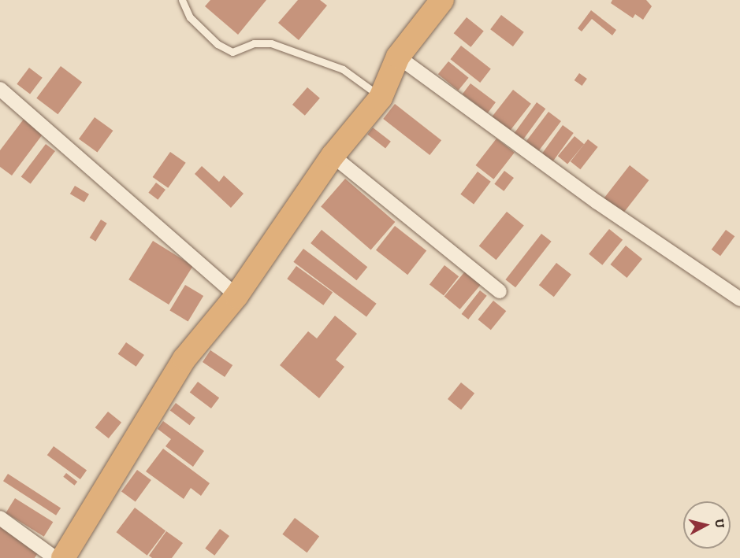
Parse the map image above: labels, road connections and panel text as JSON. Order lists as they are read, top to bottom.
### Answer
{
  "north": "right"
}
